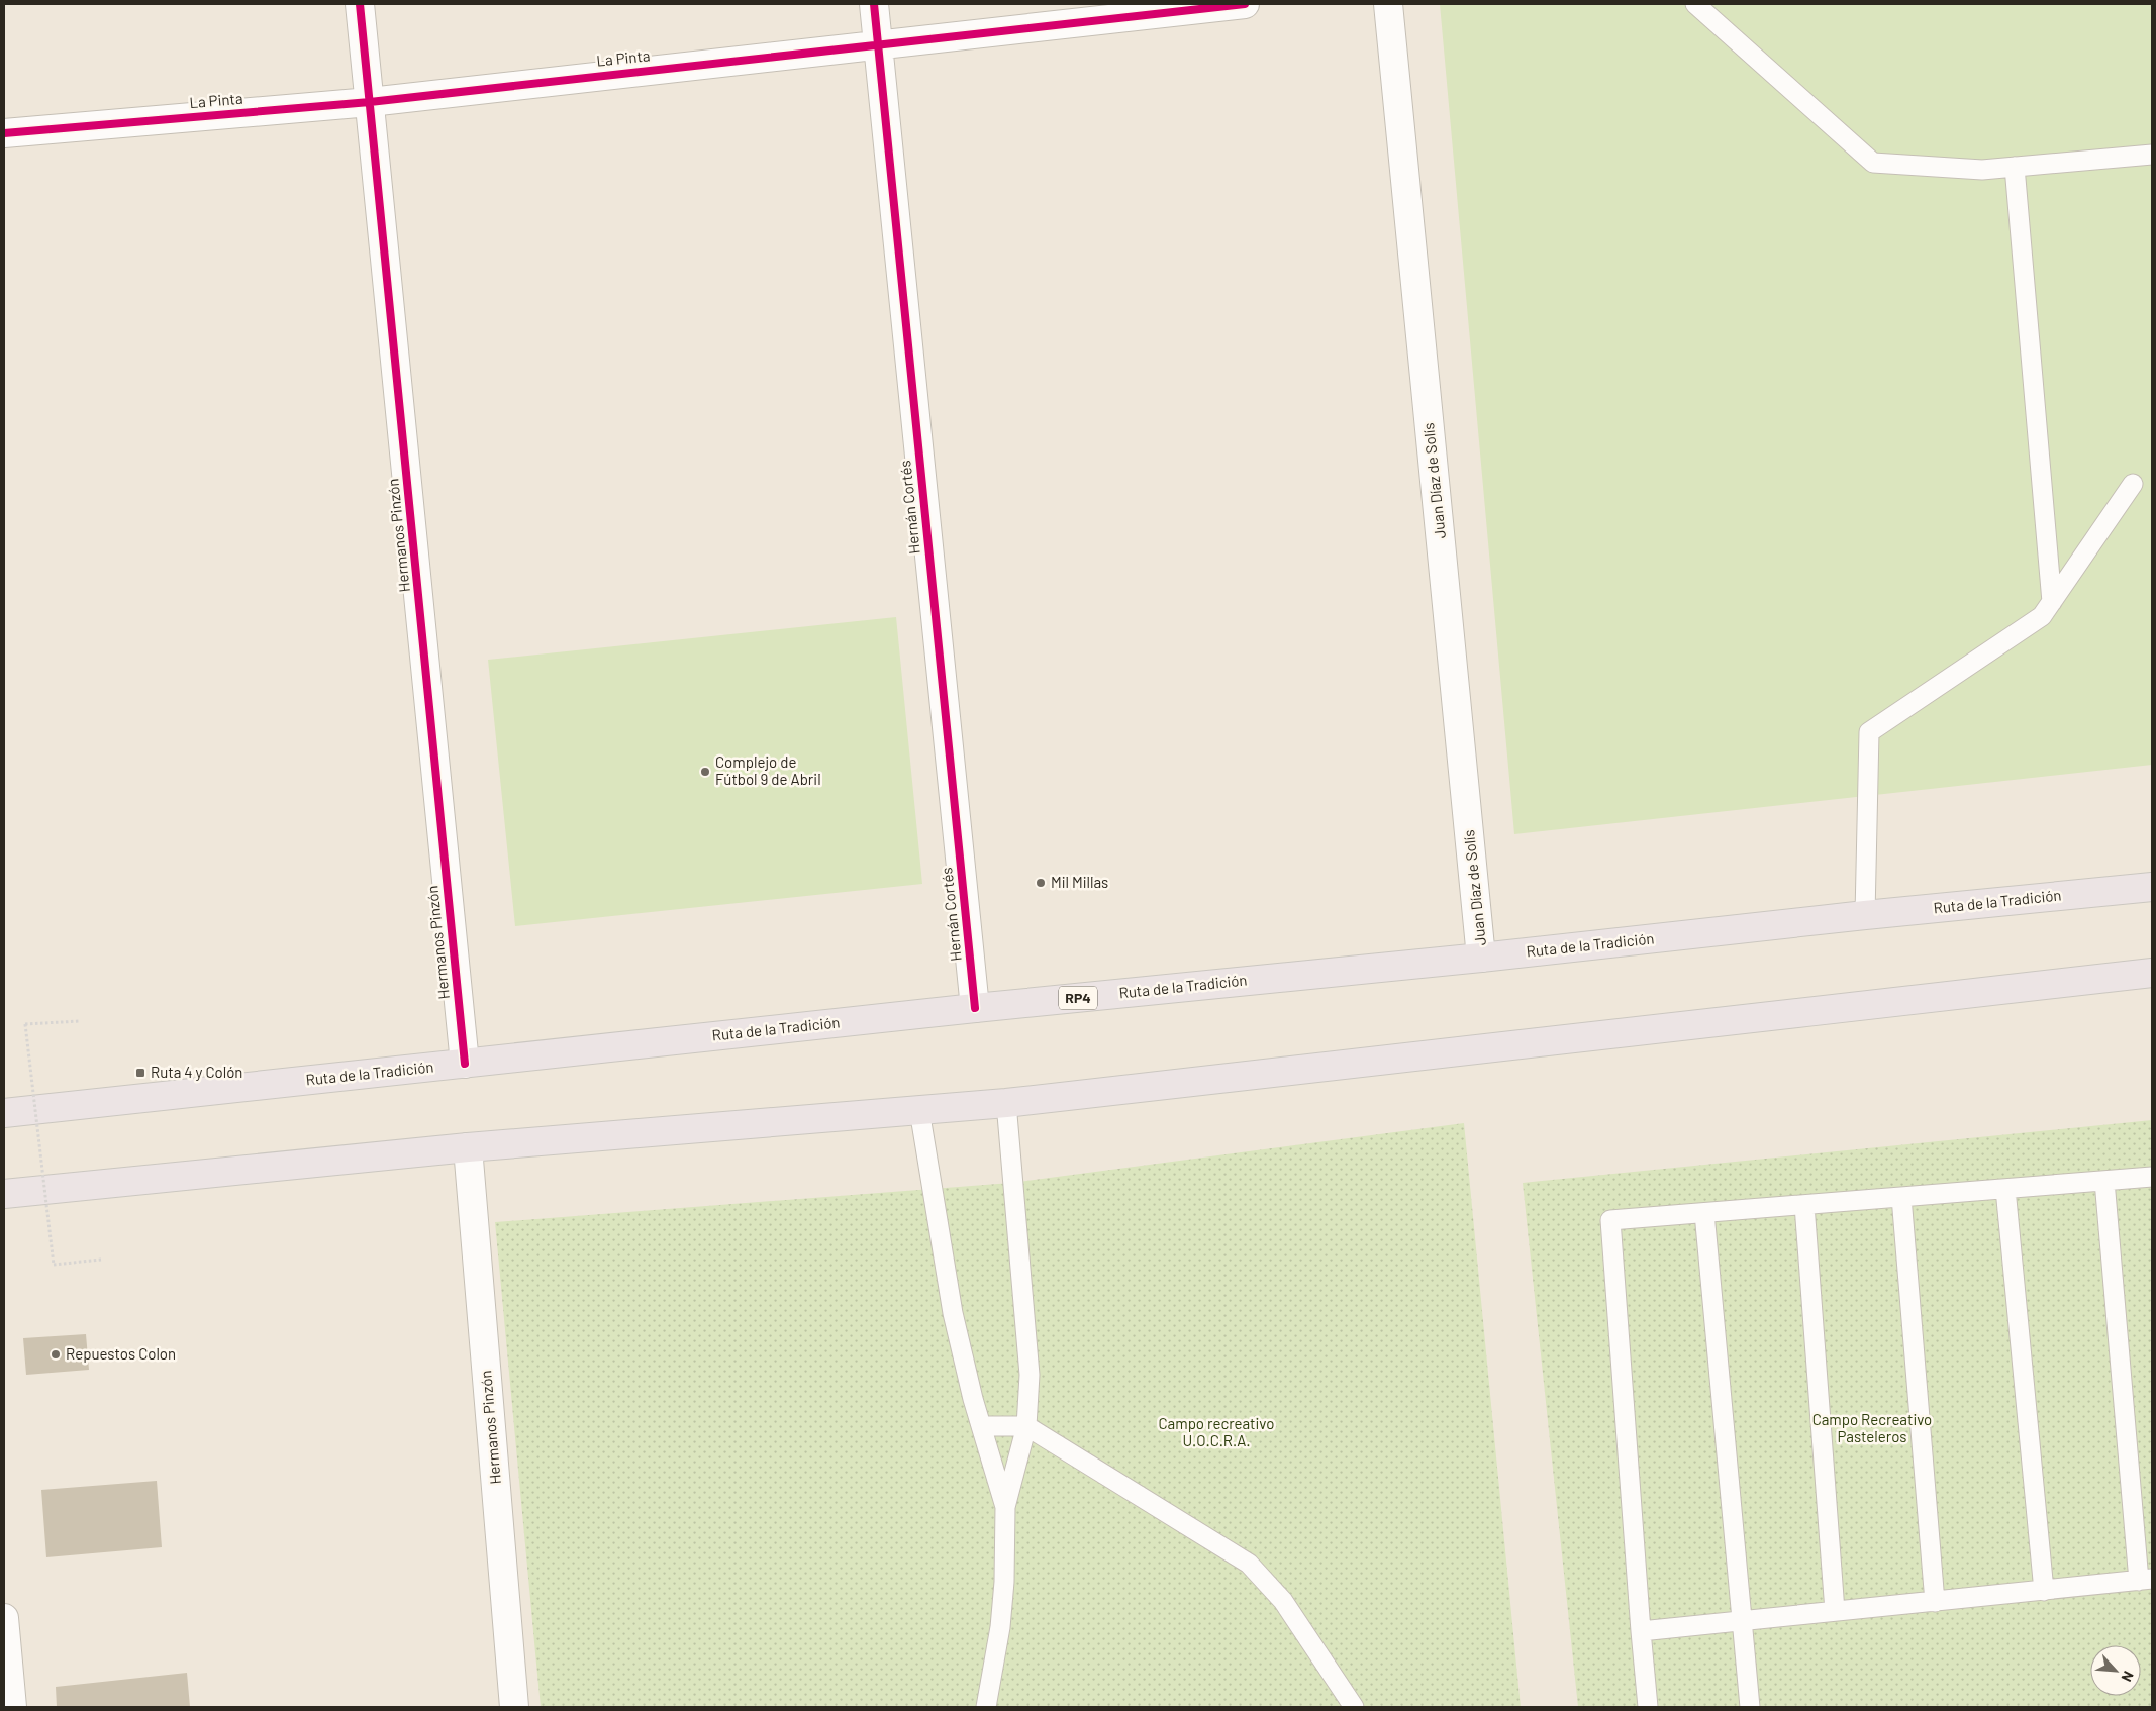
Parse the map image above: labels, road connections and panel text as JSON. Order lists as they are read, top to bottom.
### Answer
{
  "streets": {
    "main road": ["Ruta de la Tradición", "RP4"],
    "street": [
      "La Pinta",
      "Juan Díaz de Solís",
      "Hernán Cortés",
      "Hermanos Pinzón"
    ]
  },
  "crossings": [
    ["La Pinta", "Hernán Cortés"],
    ["La Pinta", "Hermanos Pinzón"],
    ["Juan Díaz de Solís", "Ruta de la Tradición"],
    ["Hernán Cortés", "Ruta de la Tradición"],
    ["Hermanos Pinzón", "Ruta de la Tradición"]
  ],
  "parks": ["Campo Recreativo Pasteleros", "Campo recreativo U.O.C.R.A."],
  "places": {
    "other": ["Complejo de Fútbol 9 de Abril", "Mil Millas", "Repuestos Colon"],
    "transit": ["Ruta 4 y Colón"]
  },
  "north": "bottom right"
}
